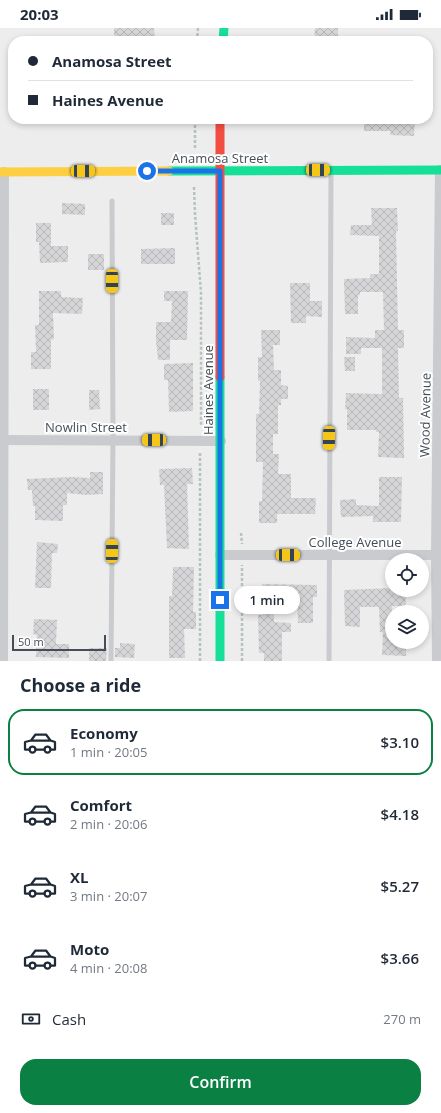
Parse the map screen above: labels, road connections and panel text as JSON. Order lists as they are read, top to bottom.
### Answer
{
  "streets": {
    "main road": ["Anamosa Street", "Haines Avenue"],
    "street": ["Wood Avenue", "Nowlin Street", "College Avenue"]
  },
  "crossings": [
    ["Anamosa Street", "Haines Avenue"],
    ["Anamosa Street", "Wood Avenue"],
    ["Haines Avenue", "Nowlin Street"],
    ["Haines Avenue", "College Avenue"],
    ["Wood Avenue", "College Avenue"]
  ],
  "scale_bar": "50 m",
  "page": {
    "status": "20:03",
    "banner": ["Anamosa Street", "Haines Avenue"],
    "bubble": "1 min",
    "scale": "50 m",
    "heading": "Choose a ride",
    "list": [
      {
        "name": "Economy",
        "note": "1 min · 20:05",
        "value": "$3.10"
      },
      {
        "name": "Comfort",
        "note": "2 min · 20:06",
        "value": "$4.18"
      },
      {
        "name": "XL",
        "note": "3 min · 20:07",
        "value": "$5.27"
      },
      {
        "name": "Moto",
        "note": "4 min · 20:08",
        "value": "$3.66"
      }
    ],
    "pay": ["Cash", "270 m"],
    "buttons": "Confirm"
  }
}
